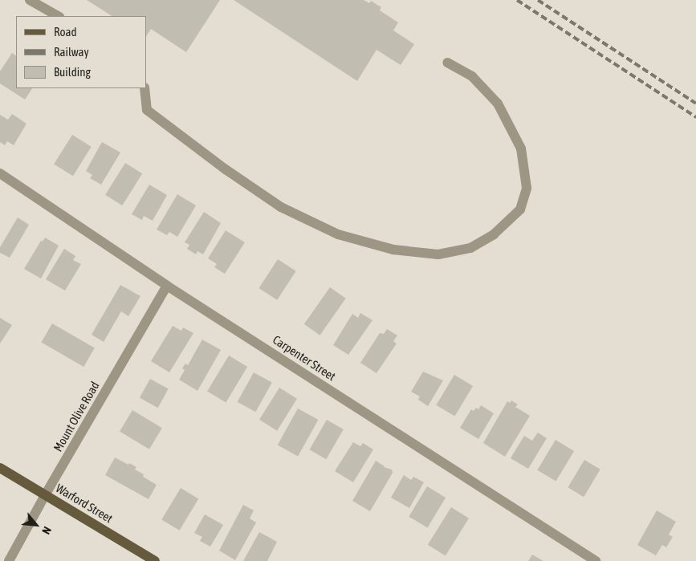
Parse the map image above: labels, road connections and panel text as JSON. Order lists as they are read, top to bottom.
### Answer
{
  "streets": {
    "main road": ["Warford Street"],
    "street": ["Carpenter Street", "Mount Olive Road"]
  },
  "crossings": [
    ["Carpenter Street", "Mount Olive Road"],
    ["Mount Olive Road", "Warford Street"]
  ],
  "legend": ["Road", "Railway", "Building"],
  "north": "bottom right"
}
